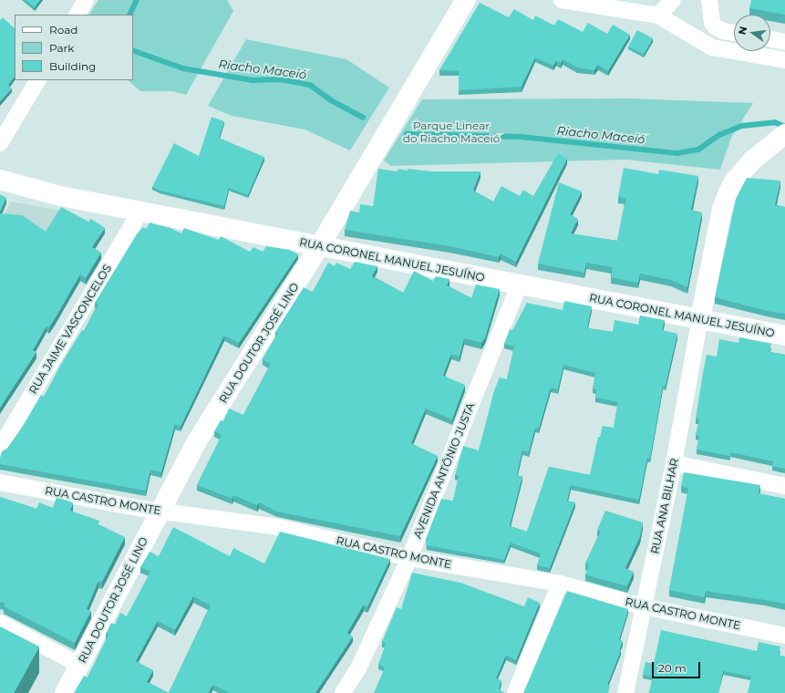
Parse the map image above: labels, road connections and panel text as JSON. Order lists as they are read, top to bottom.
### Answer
{
  "streets": {
    "street": [
      "RUA CORONEL MANUEL JESUÍNO",
      "RUA JAIME VASCONCELOS",
      "RUA DOUTOR JOSÉ LINO",
      "AVENIDA ANTÔNIO JUSTA",
      "RUA CASTRO MONTE",
      "RUA ANA BILHAR"
    ]
  },
  "crossings": [
    ["RUA CORONEL MANUEL JESUÍNO", "RUA JAIME VASCONCELOS"],
    ["RUA CORONEL MANUEL JESUÍNO", "RUA DOUTOR JOSÉ LINO"],
    ["RUA CORONEL MANUEL JESUÍNO", "AVENIDA ANTÔNIO JUSTA"],
    ["RUA CORONEL MANUEL JESUÍNO", "RUA ANA BILHAR"],
    ["RUA DOUTOR JOSÉ LINO", "RUA CASTRO MONTE"],
    ["AVENIDA ANTÔNIO JUSTA", "RUA CASTRO MONTE"],
    ["RUA CASTRO MONTE", "RUA ANA BILHAR"]
  ],
  "water": ["Riacho Maceió"],
  "parks": ["Parque Linear do Riacho Maceió"],
  "legend": ["Road", "Park", "Building"],
  "scale_bar": "20 m",
  "north": "left"
}
